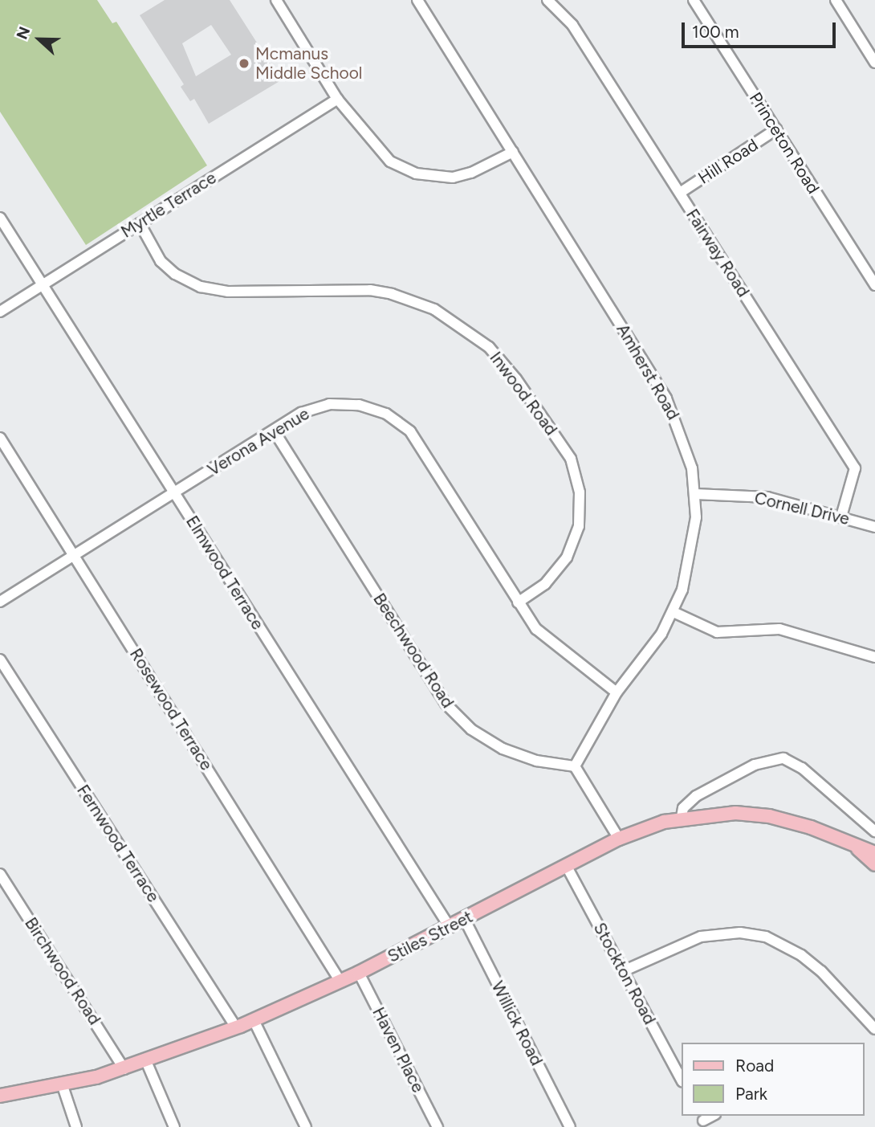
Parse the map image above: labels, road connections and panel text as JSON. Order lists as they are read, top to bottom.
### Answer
{
  "streets": {
    "main road": ["Stiles Street"],
    "street": [
      "Princeton Road",
      "Hill Road",
      "Myrtle Terrace",
      "Fairway Road",
      "Amherst Road",
      "Inwood Road",
      "Verona Avenue",
      "Cornell Drive",
      "Elmwood Terrace",
      "Beechwood Road",
      "Rosewood Terrace",
      "Fernwood Terrace",
      "Birchwood Road",
      "Stockton Road",
      "Willick Road",
      "Haven Place"
    ]
  },
  "crossings": [
    ["Princeton Road", "Hill Road"],
    ["Hill Road", "Fairway Road"],
    ["Myrtle Terrace", "Inwood Road"],
    ["Myrtle Terrace", "Elmwood Terrace"],
    ["Fairway Road", "Cornell Drive"],
    ["Amherst Road", "Verona Avenue"],
    ["Amherst Road", "Cornell Drive"],
    ["Amherst Road", "Beechwood Road"],
    ["Inwood Road", "Verona Avenue"],
    ["Verona Avenue", "Elmwood Terrace"],
    ["Verona Avenue", "Beechwood Road"],
    ["Verona Avenue", "Rosewood Terrace"],
    ["Elmwood Terrace", "Stiles Street"],
    ["Rosewood Terrace", "Stiles Street"],
    ["Fernwood Terrace", "Stiles Street"],
    ["Stiles Street", "Birchwood Road"],
    ["Stiles Street", "Stockton Road"],
    ["Stiles Street", "Willick Road"],
    ["Stiles Street", "Haven Place"]
  ],
  "places": ["Mcmanus Middle School"],
  "legend": ["Road", "Park"],
  "scale_bar": "100 m",
  "north": "left"
}
